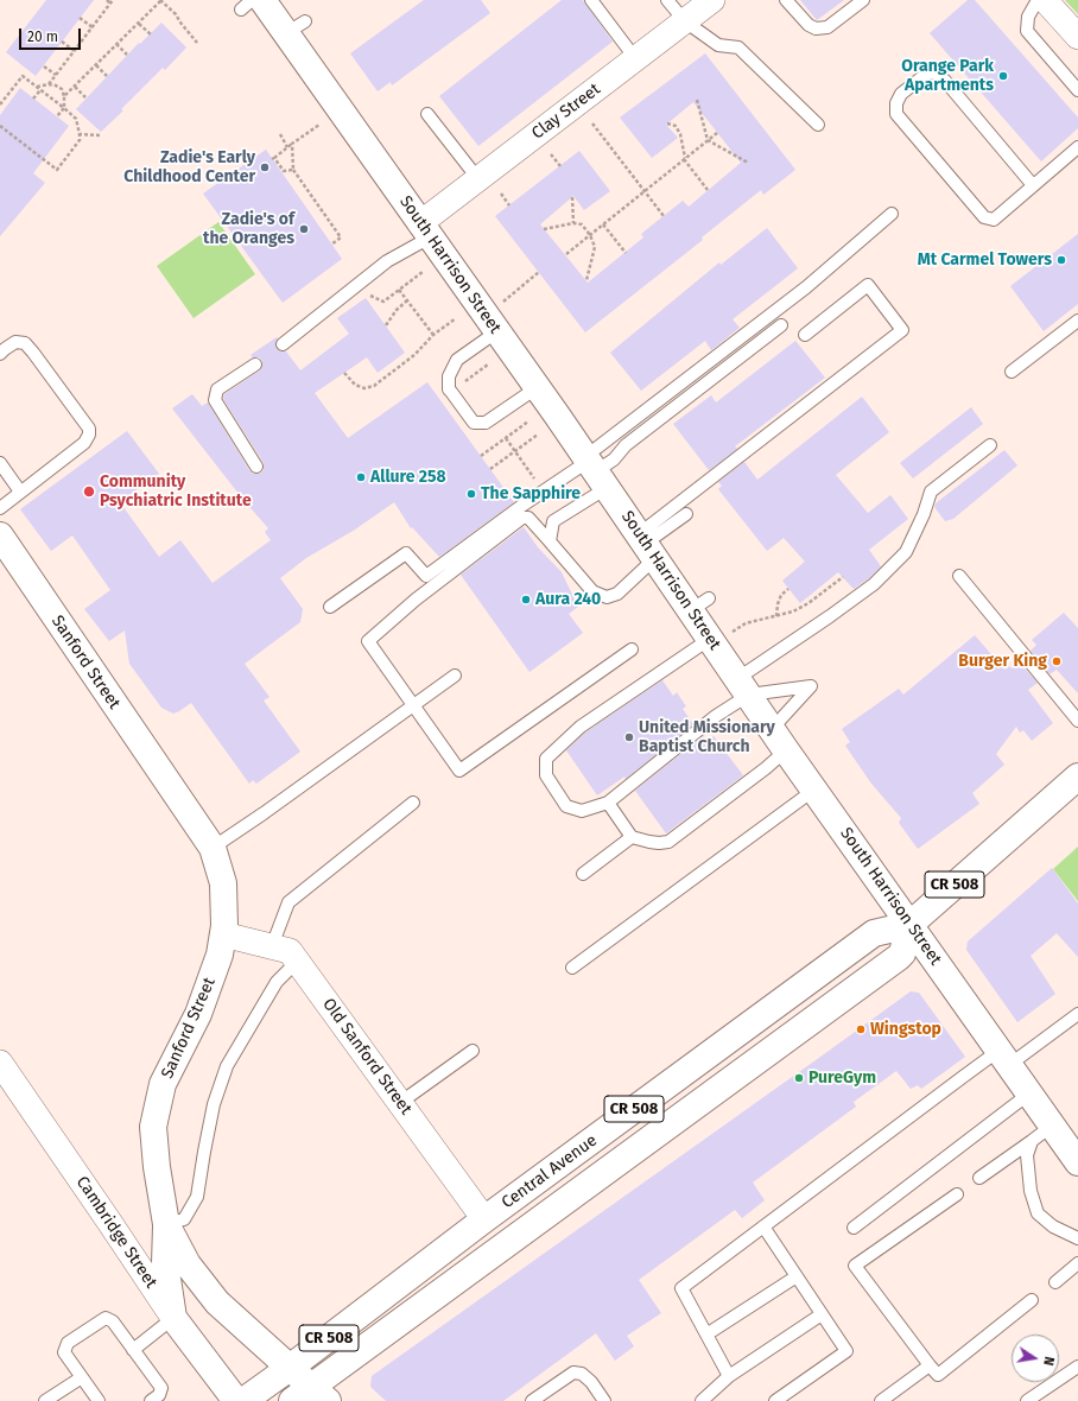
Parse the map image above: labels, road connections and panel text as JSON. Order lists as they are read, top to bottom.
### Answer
{
  "streets": {
    "main road": [
      "South Harrison Street",
      "Sanford Street",
      "CR 508",
      "Central Avenue",
      "Cambridge Street"
    ],
    "street": ["Clay Street", "Old Sanford Street"]
  },
  "crossings": [
    ["Clay Street", "South Harrison Street"],
    ["South Harrison Street", "Central Avenue"],
    ["Sanford Street", "Old Sanford Street"],
    ["Sanford Street", "Central Avenue"],
    ["Old Sanford Street", "Central Avenue"]
  ],
  "places": [
    "Orange Park Apartments",
    "Zadie's Early Childhood Center",
    "Zadie's of the Oranges",
    "Mt Carmel Towers",
    "Allure 258",
    "Community Psychiatric Institute",
    "The Sapphire",
    "Aura 240",
    "Burger King",
    "United Missionary Baptist Church",
    "Wingstop",
    "PureGym"
  ],
  "scale_bar": "20 m",
  "north": "right"
}
